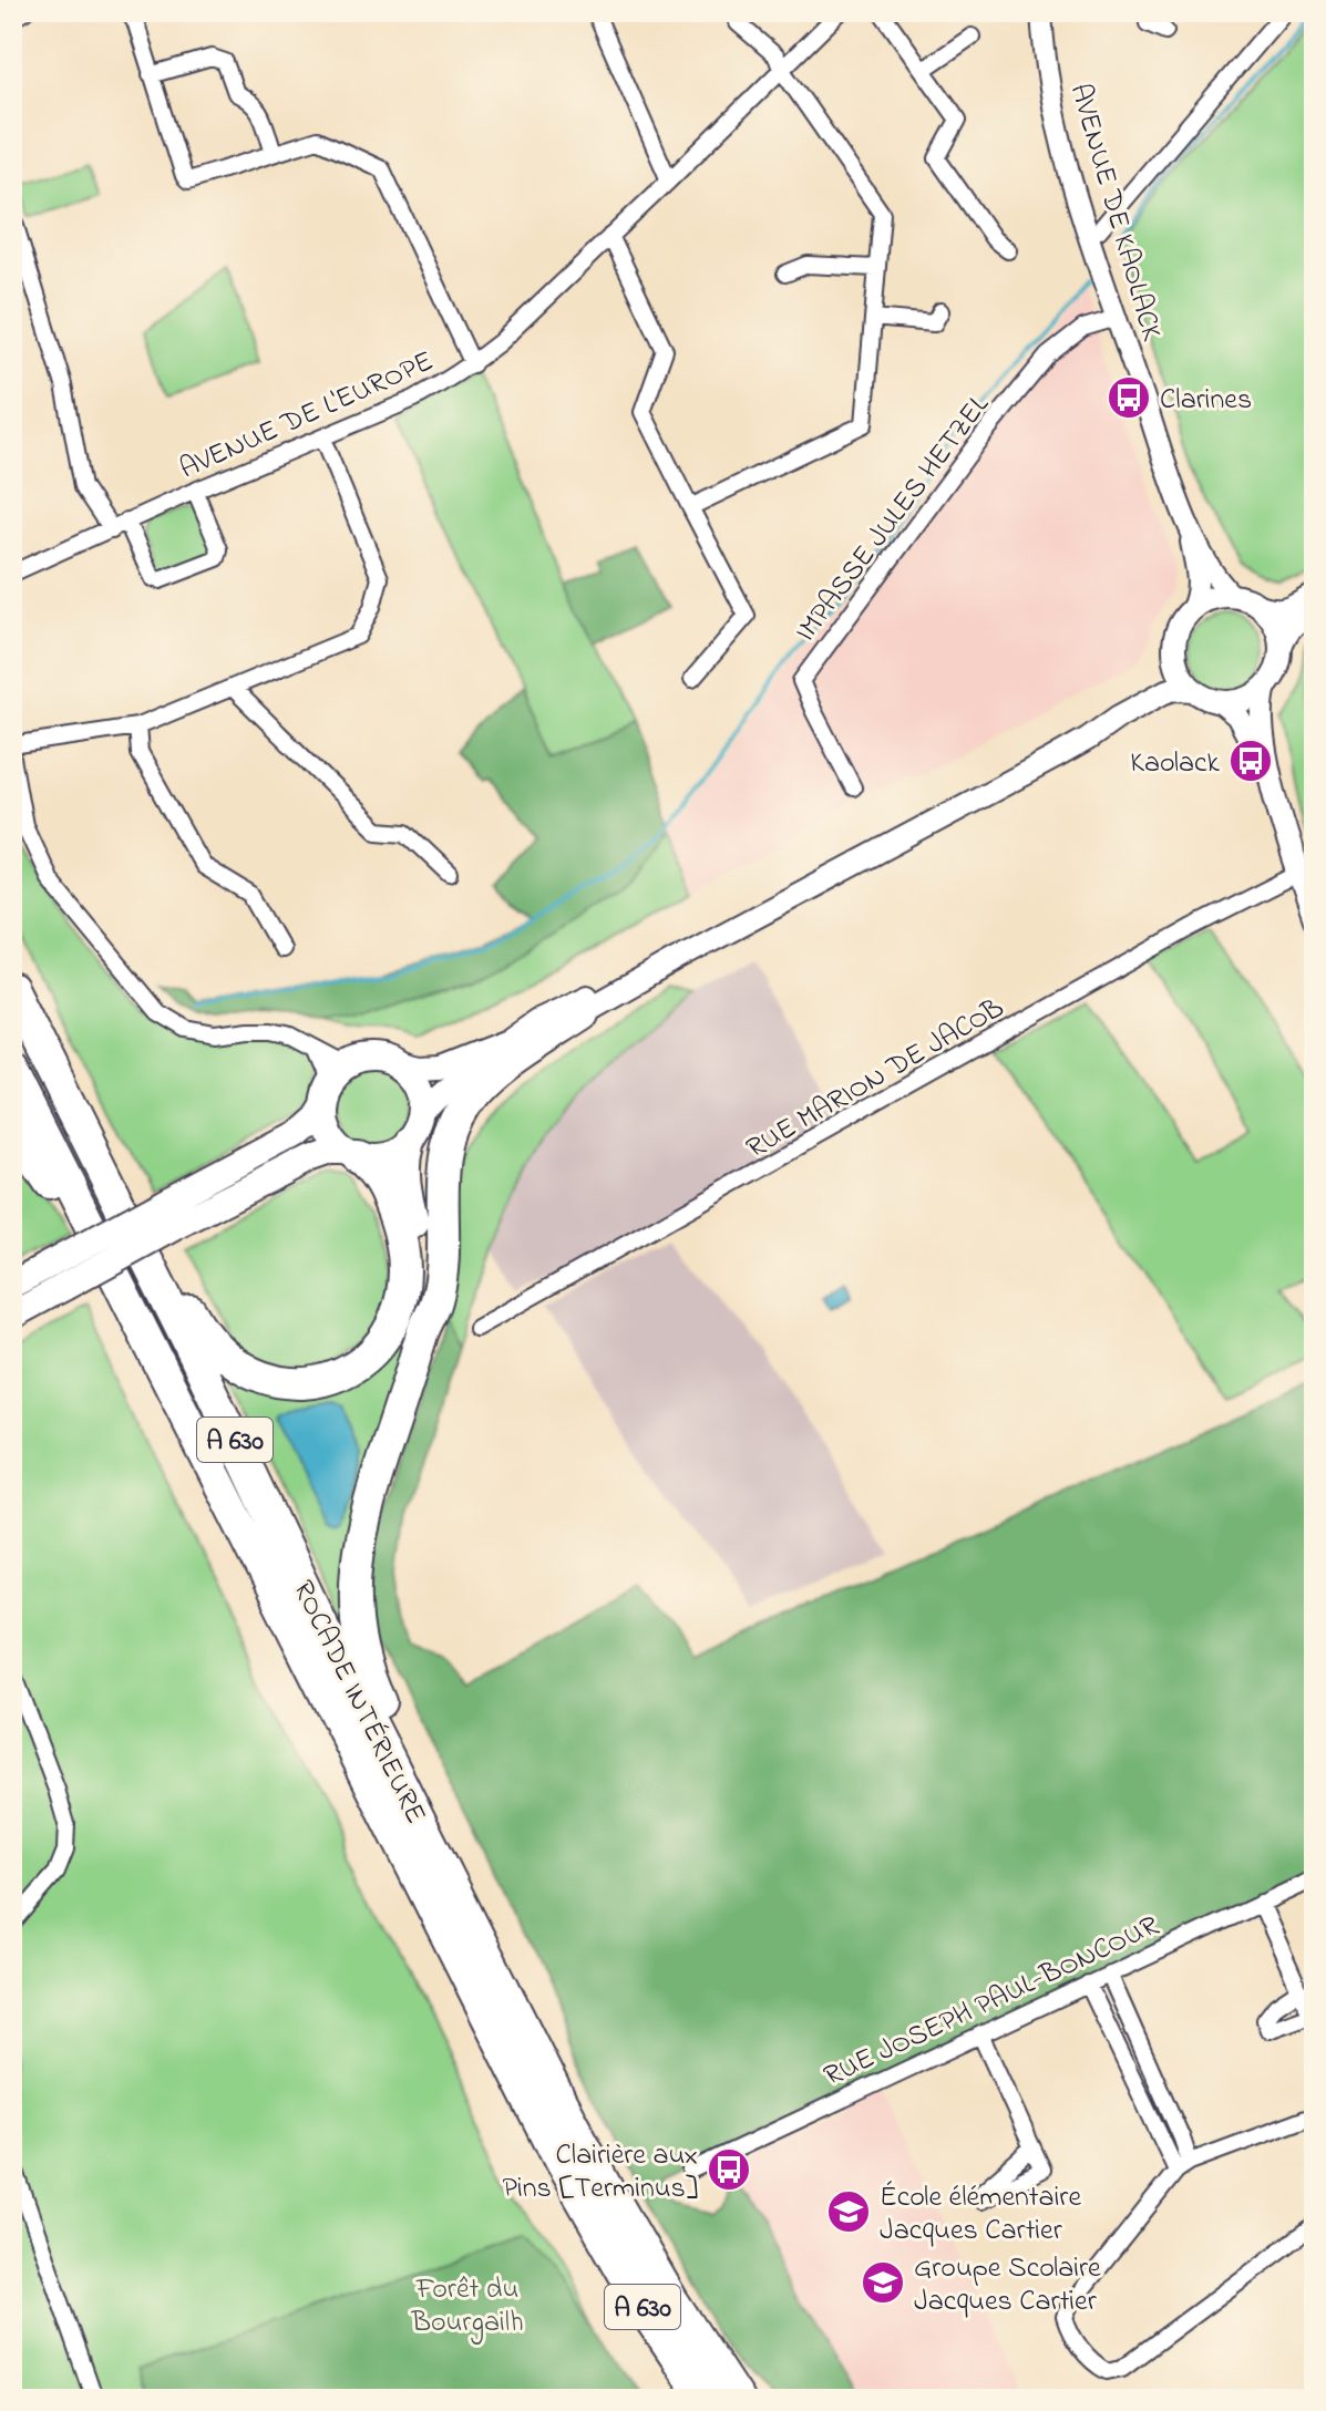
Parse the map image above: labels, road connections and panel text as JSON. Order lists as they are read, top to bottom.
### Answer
{
  "streets": {
    "highway": ["A 630", "ROCADE INTÉRIEURE"],
    "street": [
      "AVENUE DE KAOLACK",
      "AVENUE DE L'EUROPE",
      "IMPASSE JULES HETZEL",
      "RUE MARION DE JACOB",
      "RUE JOSEPH PAUL-BONCOUR"
    ]
  },
  "crossings": [
    ["AVENUE DE KAOLACK", "IMPASSE JULES HETZEL"]
  ],
  "parks": ["Forêt du Bourgailh"],
  "places": {
    "bus stop": ["Clarines", "Kaolack", "Clairière aux Pins [Terminus]"],
    "school or university": ["École élémentaire Jacques Cartier", "Groupe Scolaire Jacques Cartier"]
  }
}
